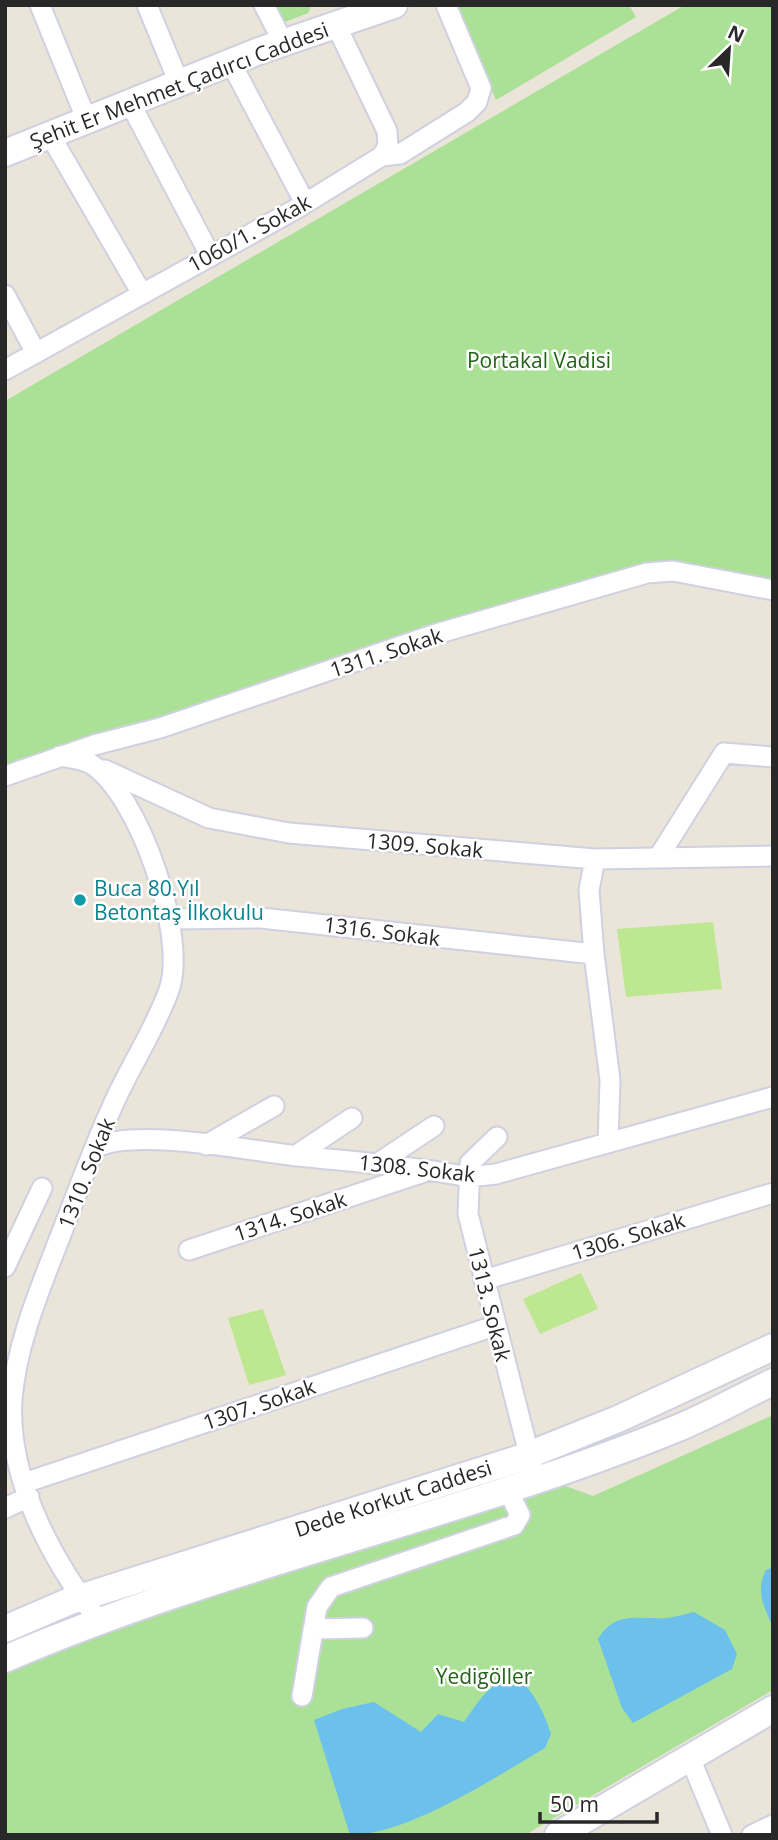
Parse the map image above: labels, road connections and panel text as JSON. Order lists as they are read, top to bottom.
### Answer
{
  "streets": {
    "main road": ["Şehit Er Mehmet Çadırcı Caddesi", "Dede Korkut Caddesi"],
    "street": [
      "1060/1. Sokak",
      "1311. Sokak",
      "1309. Sokak",
      "1316. Sokak",
      "1308. Sokak",
      "1310. Sokak",
      "1314. Sokak",
      "1306. Sokak",
      "1313. Sokak",
      "1307. Sokak"
    ]
  },
  "crossings": [
    ["1309. Sokak", "1310. Sokak"],
    ["1316. Sokak", "1310. Sokak"],
    ["1308. Sokak", "1310. Sokak"],
    ["1308. Sokak", "1314. Sokak"],
    ["1308. Sokak", "1313. Sokak"],
    ["1310. Sokak", "1307. Sokak"],
    ["1310. Sokak", "Dede Korkut Caddesi"],
    ["1306. Sokak", "1313. Sokak"],
    ["1313. Sokak", "1307. Sokak"],
    ["1313. Sokak", "Dede Korkut Caddesi"]
  ],
  "parks": ["Portakal Vadisi", "Yedigöller"],
  "places": ["Buca 80.Yıl Betontaş İlkokulu"],
  "scale_bar": "50 m",
  "north": "top right"
}
